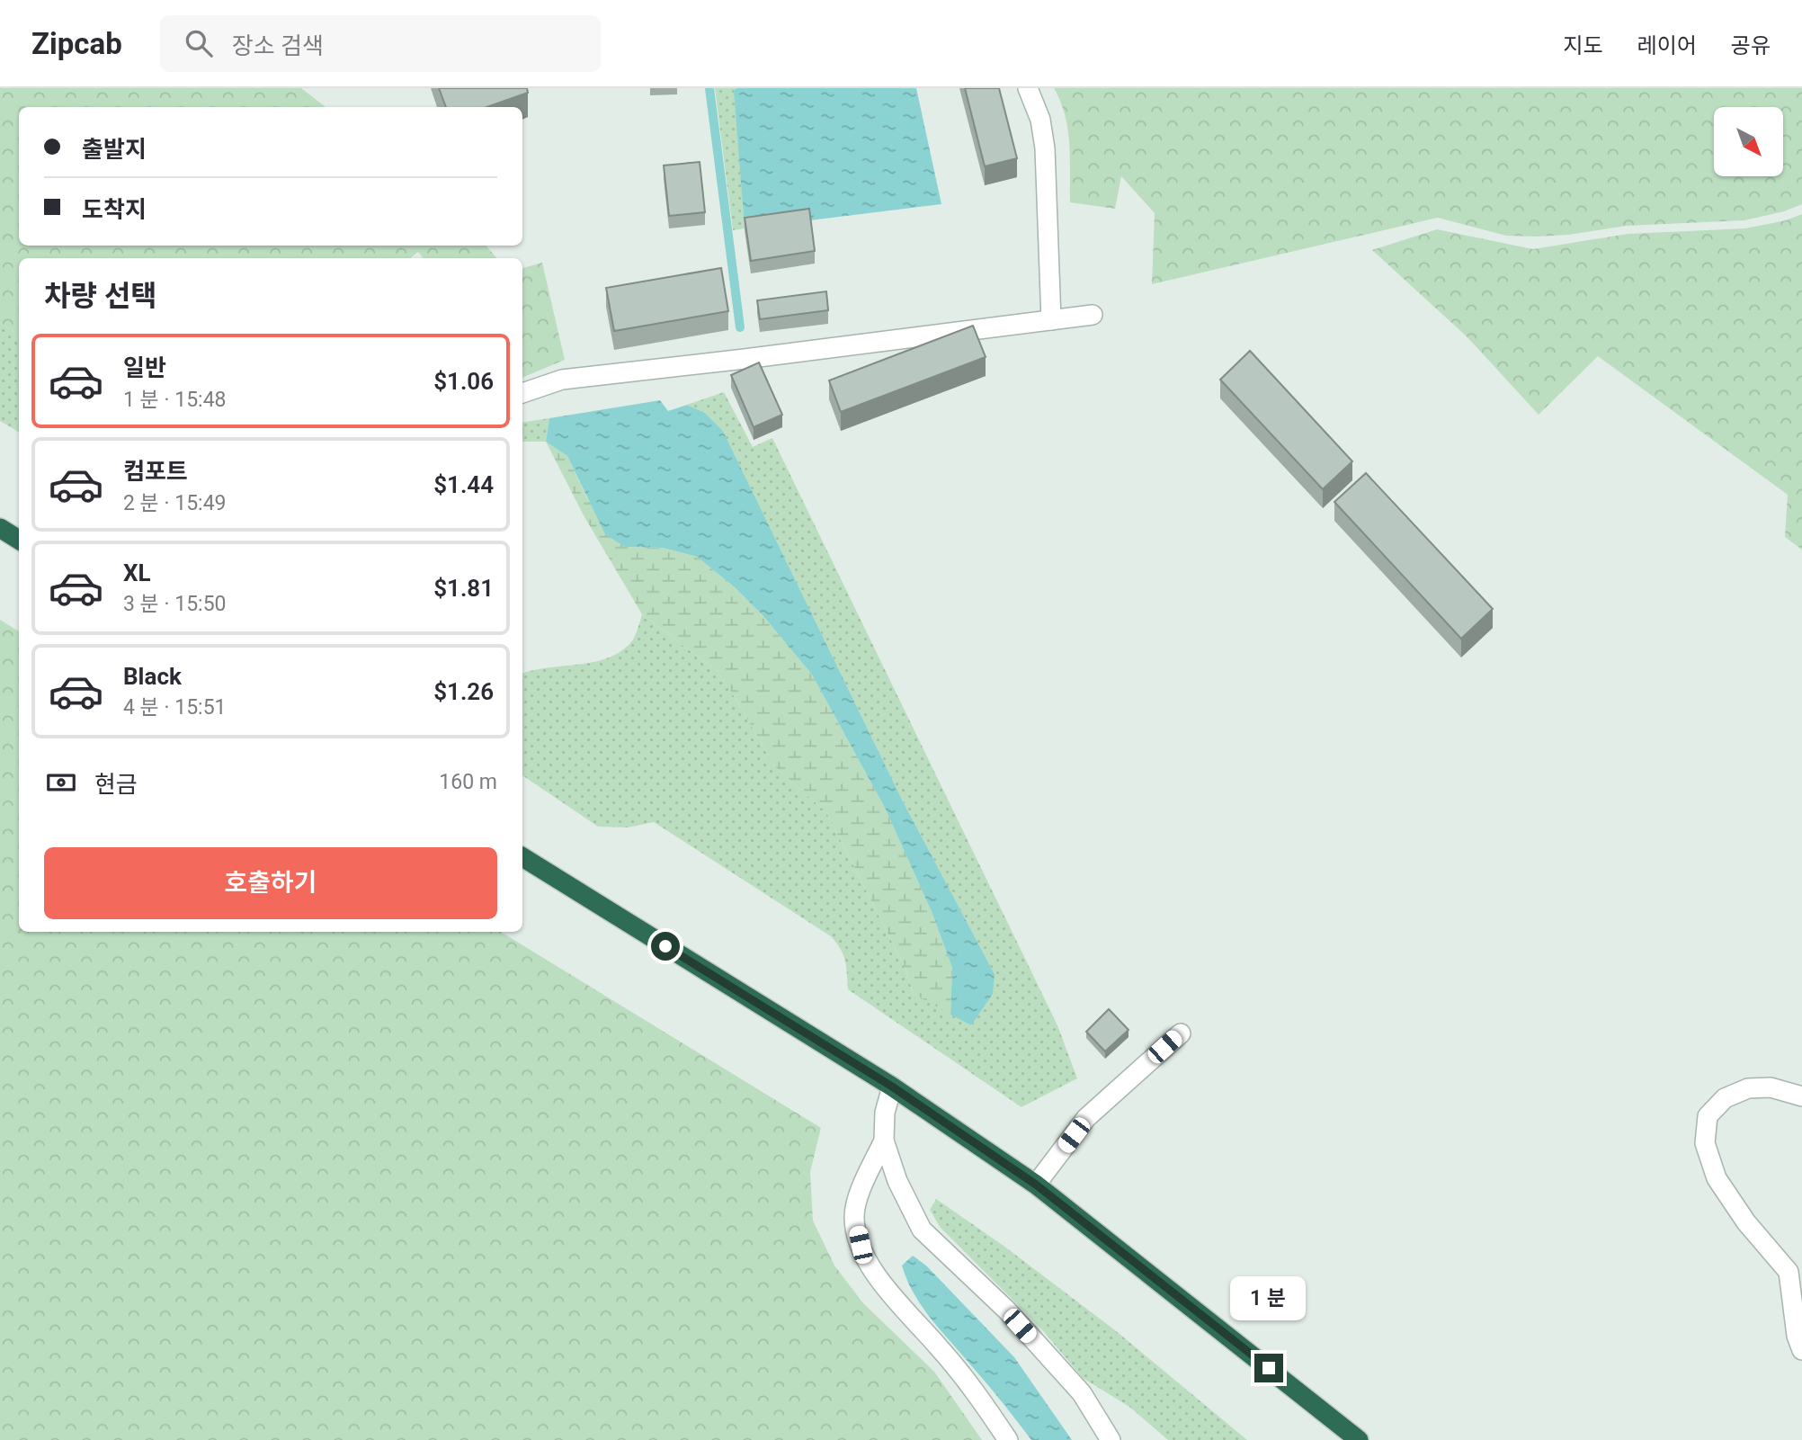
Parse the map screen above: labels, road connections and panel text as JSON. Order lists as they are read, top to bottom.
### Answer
{
  "north": "bottom right",
  "page": {
    "header": "Zipcab",
    "search": "장소 검색",
    "nav": ["지도", "레이어", "공유"],
    "banner": ["출발지", "도착지"],
    "heading": "차량 선택",
    "list": [
      {
        "name": "일반",
        "note": "1 분 · 15:48",
        "value": "$1.06"
      },
      {
        "name": "컴포트",
        "note": "2 분 · 15:49",
        "value": "$1.44"
      },
      {
        "name": "XL",
        "note": "3 분 · 15:50",
        "value": "$1.81"
      },
      {
        "name": "Black",
        "note": "4 분 · 15:51",
        "value": "$1.26"
      }
    ],
    "pay": ["현금", "160 m"],
    "buttons": "호출하기",
    "bubble": "1 분"
  }
}
